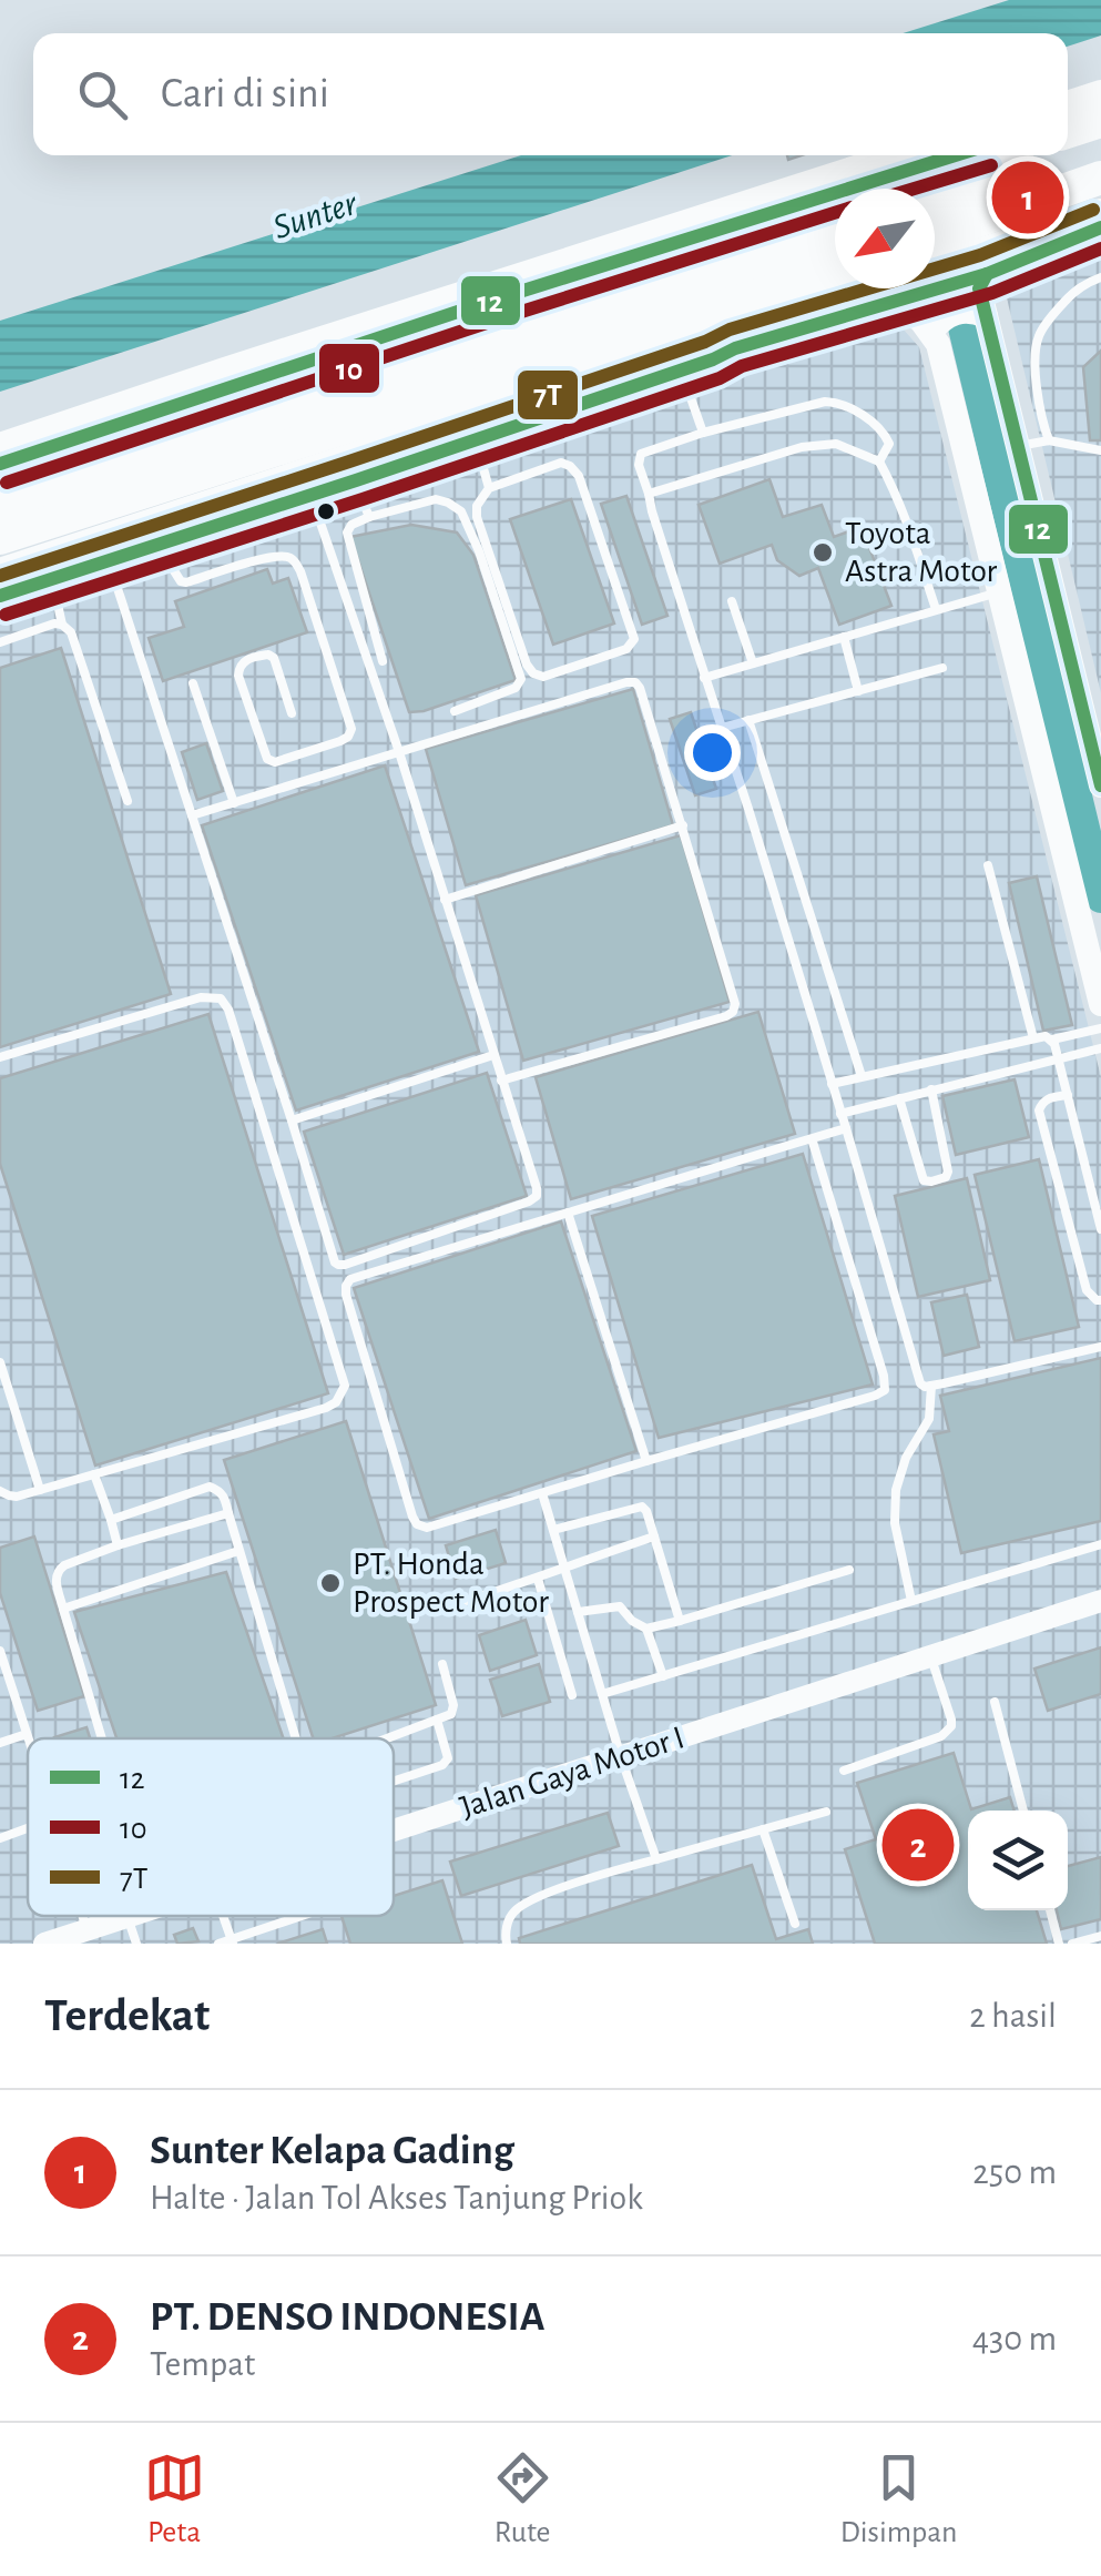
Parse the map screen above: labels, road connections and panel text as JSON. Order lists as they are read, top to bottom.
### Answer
{
  "streets": {
    "street": ["Jalan Gaya Motor I"]
  },
  "water": ["Sunter"],
  "places": ["Toyota Astra Motor", "PT. Honda Prospect Motor"],
  "lines": ["transit line 12", "transit line 10", "transit line 7T"],
  "legend": ["12", "10", "7T"],
  "north": "bottom left",
  "page": {
    "search": "Cari di sini",
    "pins": ["1", "2"],
    "heading": ["Terdekat", "2 hasil"],
    "list": [
      {
        "mark": "1",
        "name": "Sunter Kelapa Gading",
        "note": "Halte · Jalan Tol Akses Tanjung Priok",
        "value": "250 m"
      },
      {
        "mark": "2",
        "name": "PT. DENSO INDONESIA",
        "note": "Tempat",
        "value": "430 m"
      }
    ],
    "nav": ["Peta", "Rute", "Disimpan"]
  }
}
